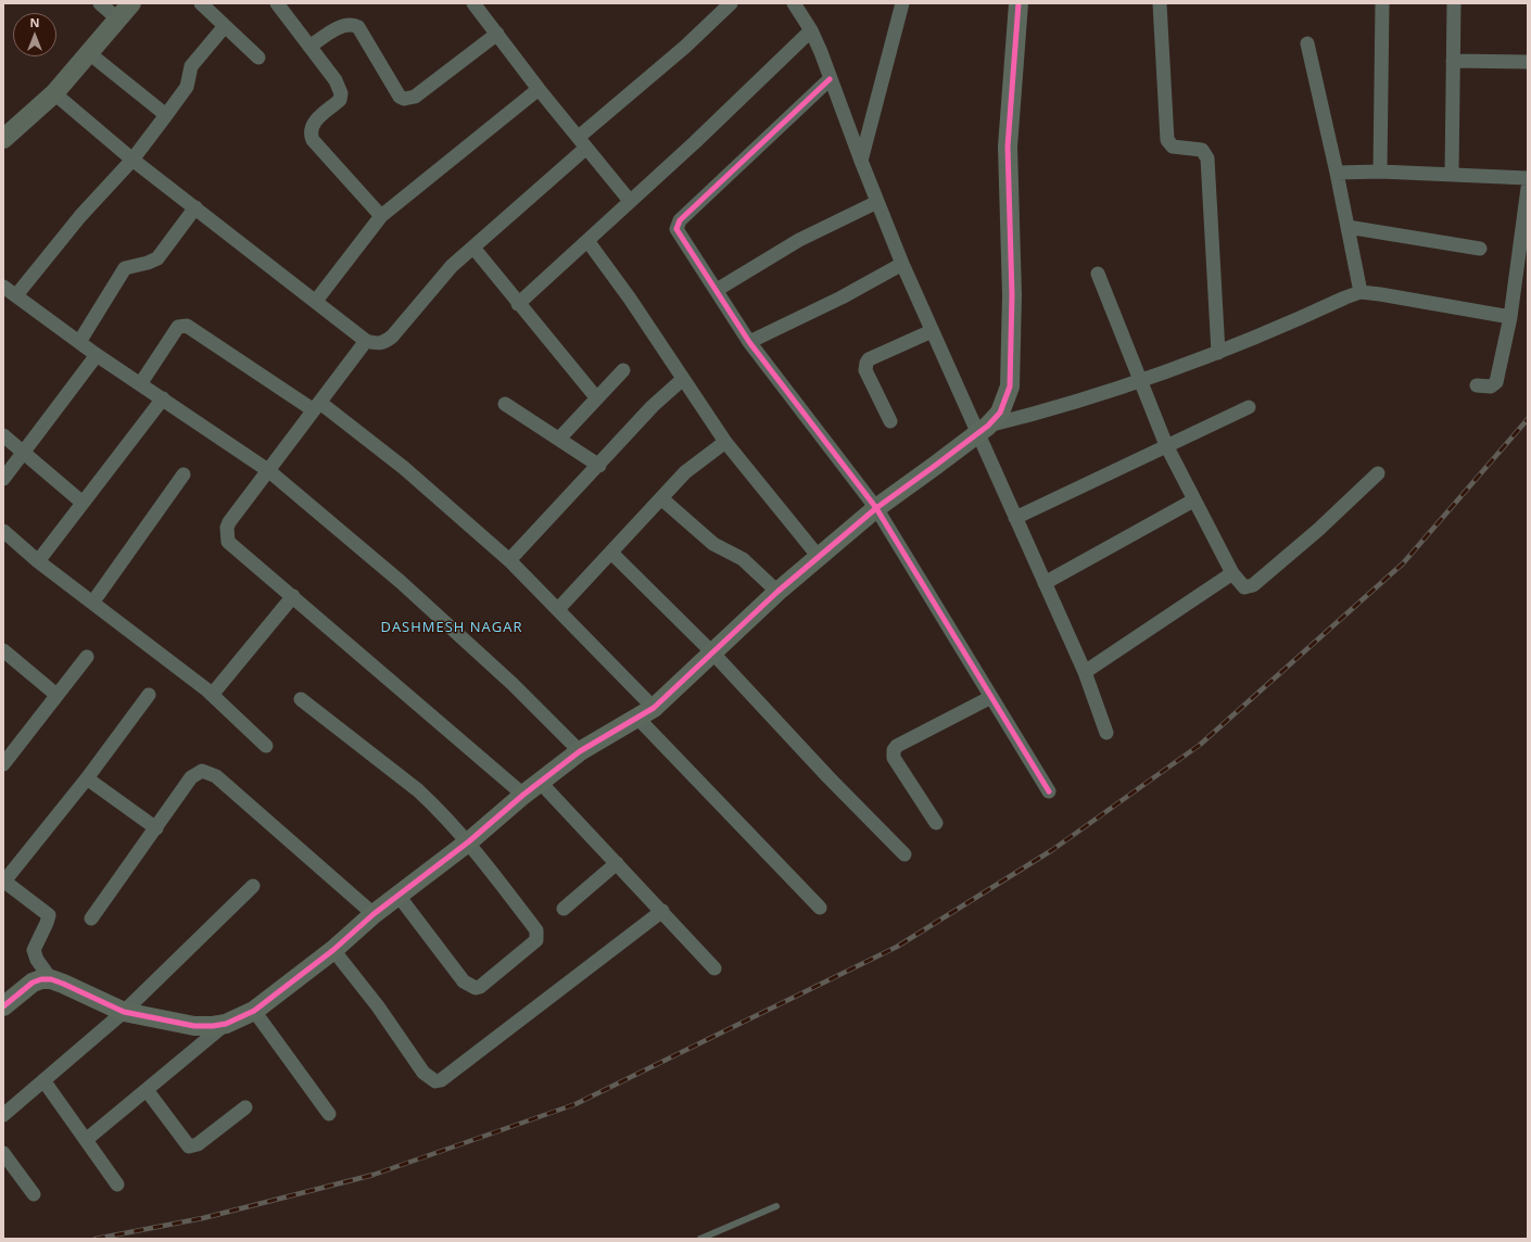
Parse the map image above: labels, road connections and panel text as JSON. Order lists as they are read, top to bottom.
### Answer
{
  "districts": ["DASHMESH NAGAR"],
  "north": "top"
}
